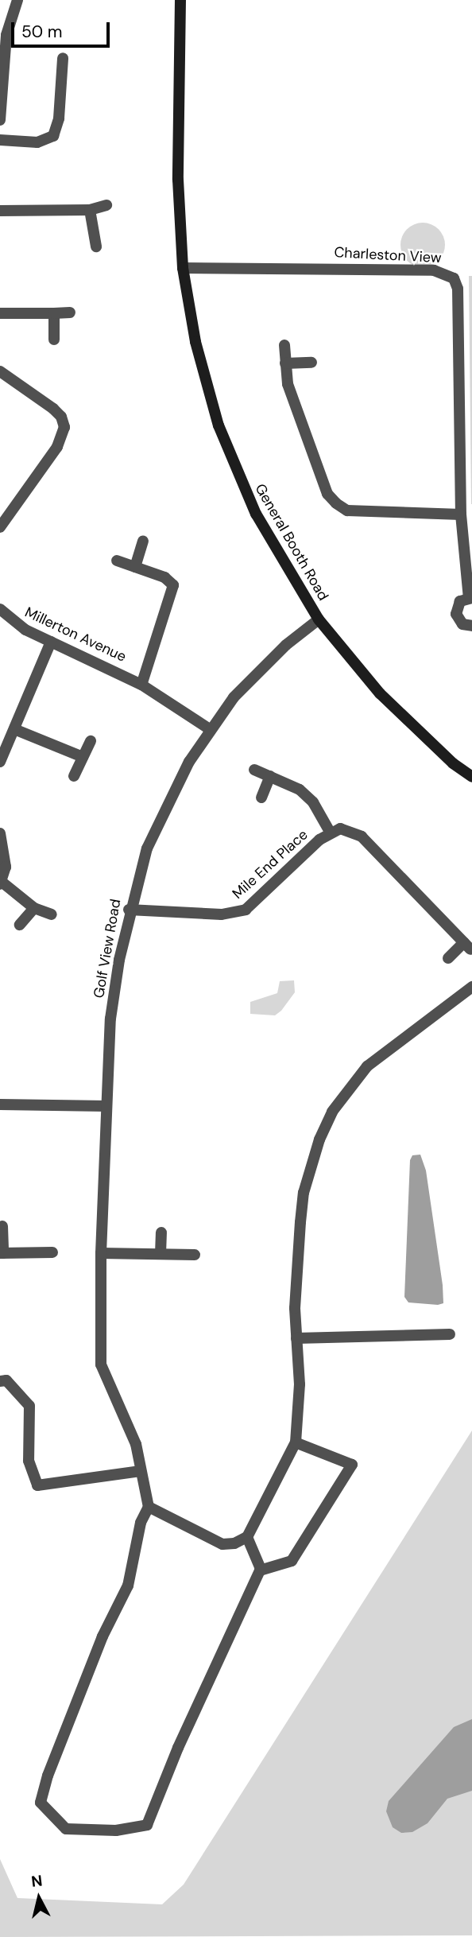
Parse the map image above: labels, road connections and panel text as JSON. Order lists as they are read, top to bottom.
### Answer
{
  "streets": {
    "street": [
      "Charleston View",
      "General Booth Road",
      "Millerton Avenue",
      "Mile End Place",
      "Golf View Road"
    ]
  },
  "crossings": [
    ["Charleston View", "General Booth Road"],
    ["General Booth Road", "Golf View Road"],
    ["Millerton Avenue", "Golf View Road"],
    ["Mile End Place", "Golf View Road"]
  ],
  "scale_bar": "50 m",
  "north": "top"
}
